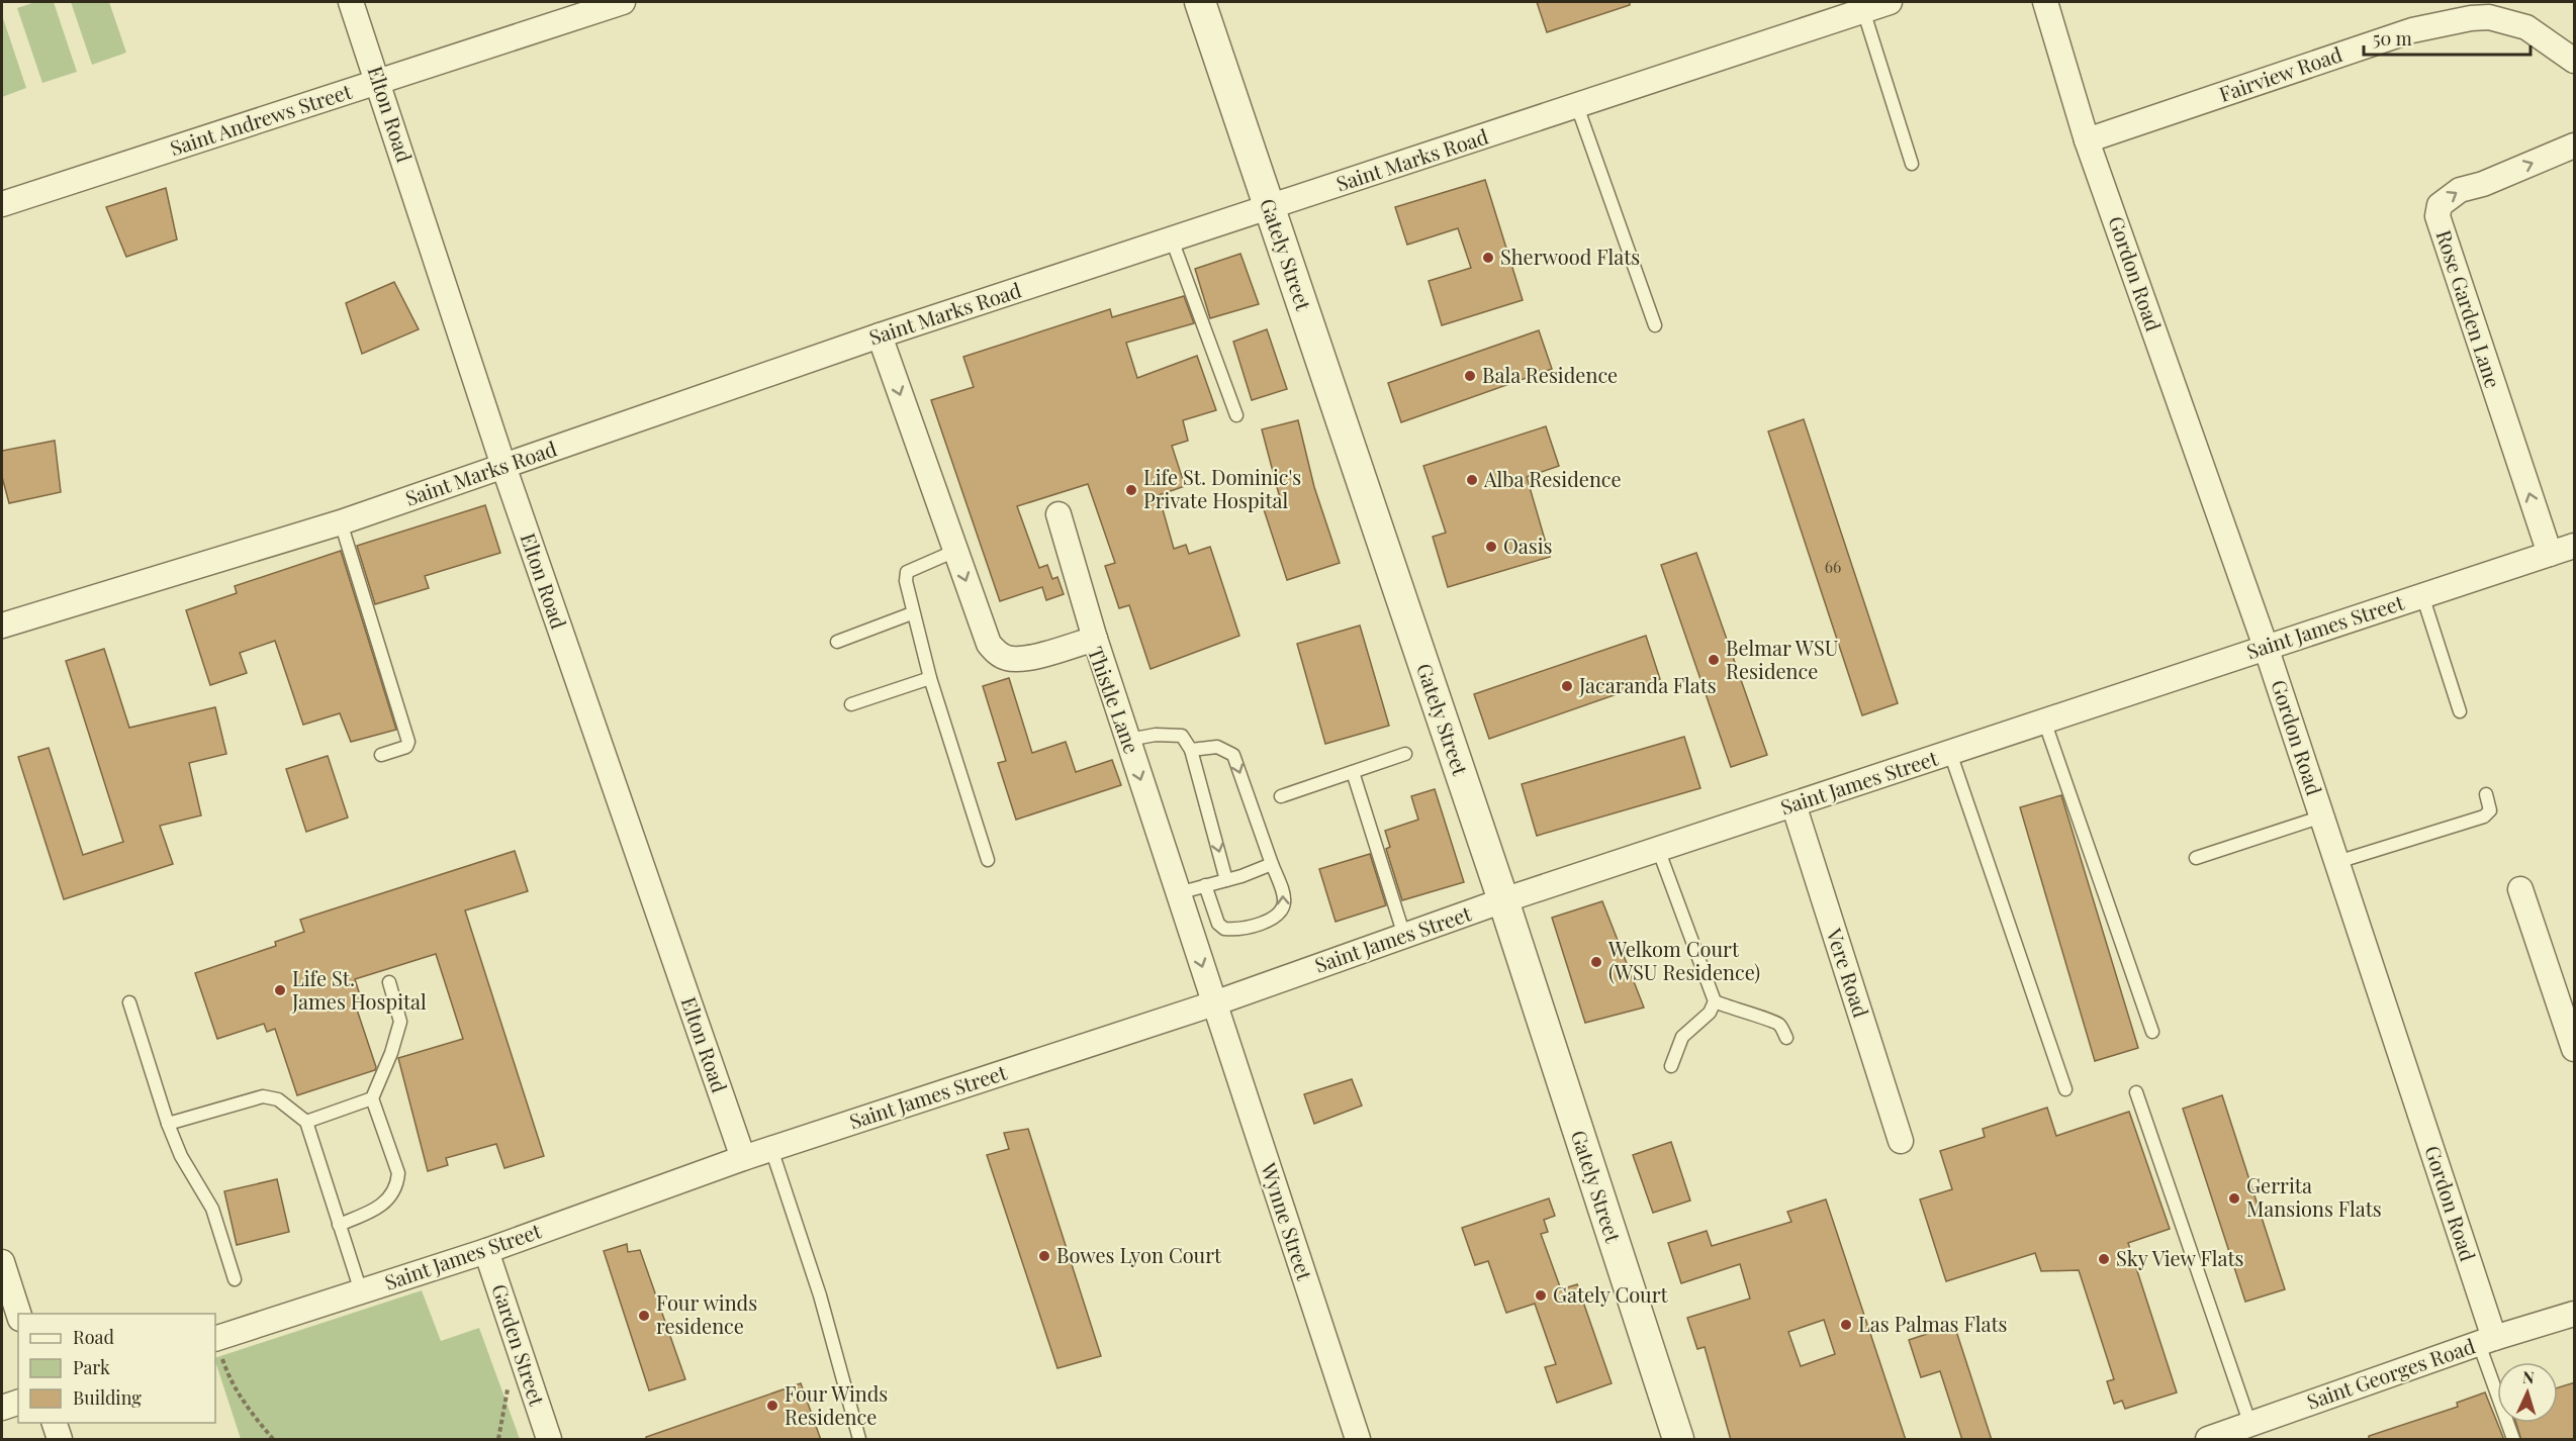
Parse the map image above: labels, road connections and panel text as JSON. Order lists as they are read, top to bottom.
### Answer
{
  "streets": {
    "street": [
      "Fairview Road",
      "Elton Road",
      "Saint Andrews Street",
      "Saint Marks Road",
      "Gately Street",
      "Gordon Road",
      "Rose Garden Lane",
      "Saint James Street",
      "Thistle Lane",
      "Vere Road",
      "Wynne Street",
      "Garden Street",
      "Saint Georges Road"
    ]
  },
  "crossings": [
    ["Fairview Road", "Gordon Road"],
    ["Elton Road", "Saint Andrews Street"],
    ["Elton Road", "Saint Marks Road"],
    ["Elton Road", "Saint James Street"],
    ["Saint Marks Road", "Gately Street"],
    ["Saint Marks Road", "Thistle Lane"],
    ["Gately Street", "Saint James Street"],
    ["Gordon Road", "Saint James Street"],
    ["Gordon Road", "Saint Georges Road"],
    ["Rose Garden Lane", "Saint James Street"],
    ["Saint James Street", "Thistle Lane"],
    ["Saint James Street", "Vere Road"],
    ["Saint James Street", "Wynne Street"],
    ["Saint James Street", "Garden Street"],
    ["Thistle Lane", "Wynne Street"]
  ],
  "one_way": ["Thistle Lane"],
  "places": [
    "Sherwood Flats",
    "Bala Residence",
    "Alba Residence",
    "Life St. Dominic's Private Hospital",
    "Oasis",
    "Belmar WSU Residence",
    "Jacaranda Flats",
    "Welkom Court (WSU Residence)",
    "Life St. James Hospital",
    "Gerrita Mansions Flats",
    "Bowes Lyon Court",
    "Sky View Flats",
    "Gately Court",
    "Four winds residence",
    "Las Palmas Flats",
    "Four Winds Residence"
  ],
  "house_numbers": ["66"],
  "legend": ["Road", "Park", "Building"],
  "scale_bar": "50 m",
  "north": "top"
}
